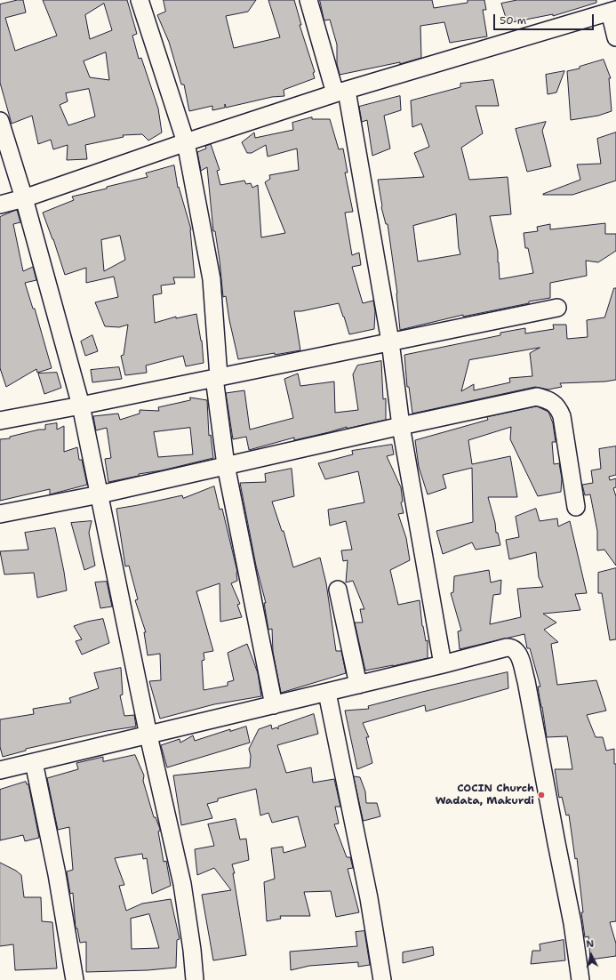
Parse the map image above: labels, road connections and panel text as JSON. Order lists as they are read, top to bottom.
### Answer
{
  "places": ["COCIN Church Wadata, Makurdi"],
  "scale_bar": "50 m",
  "north": "top"
}
